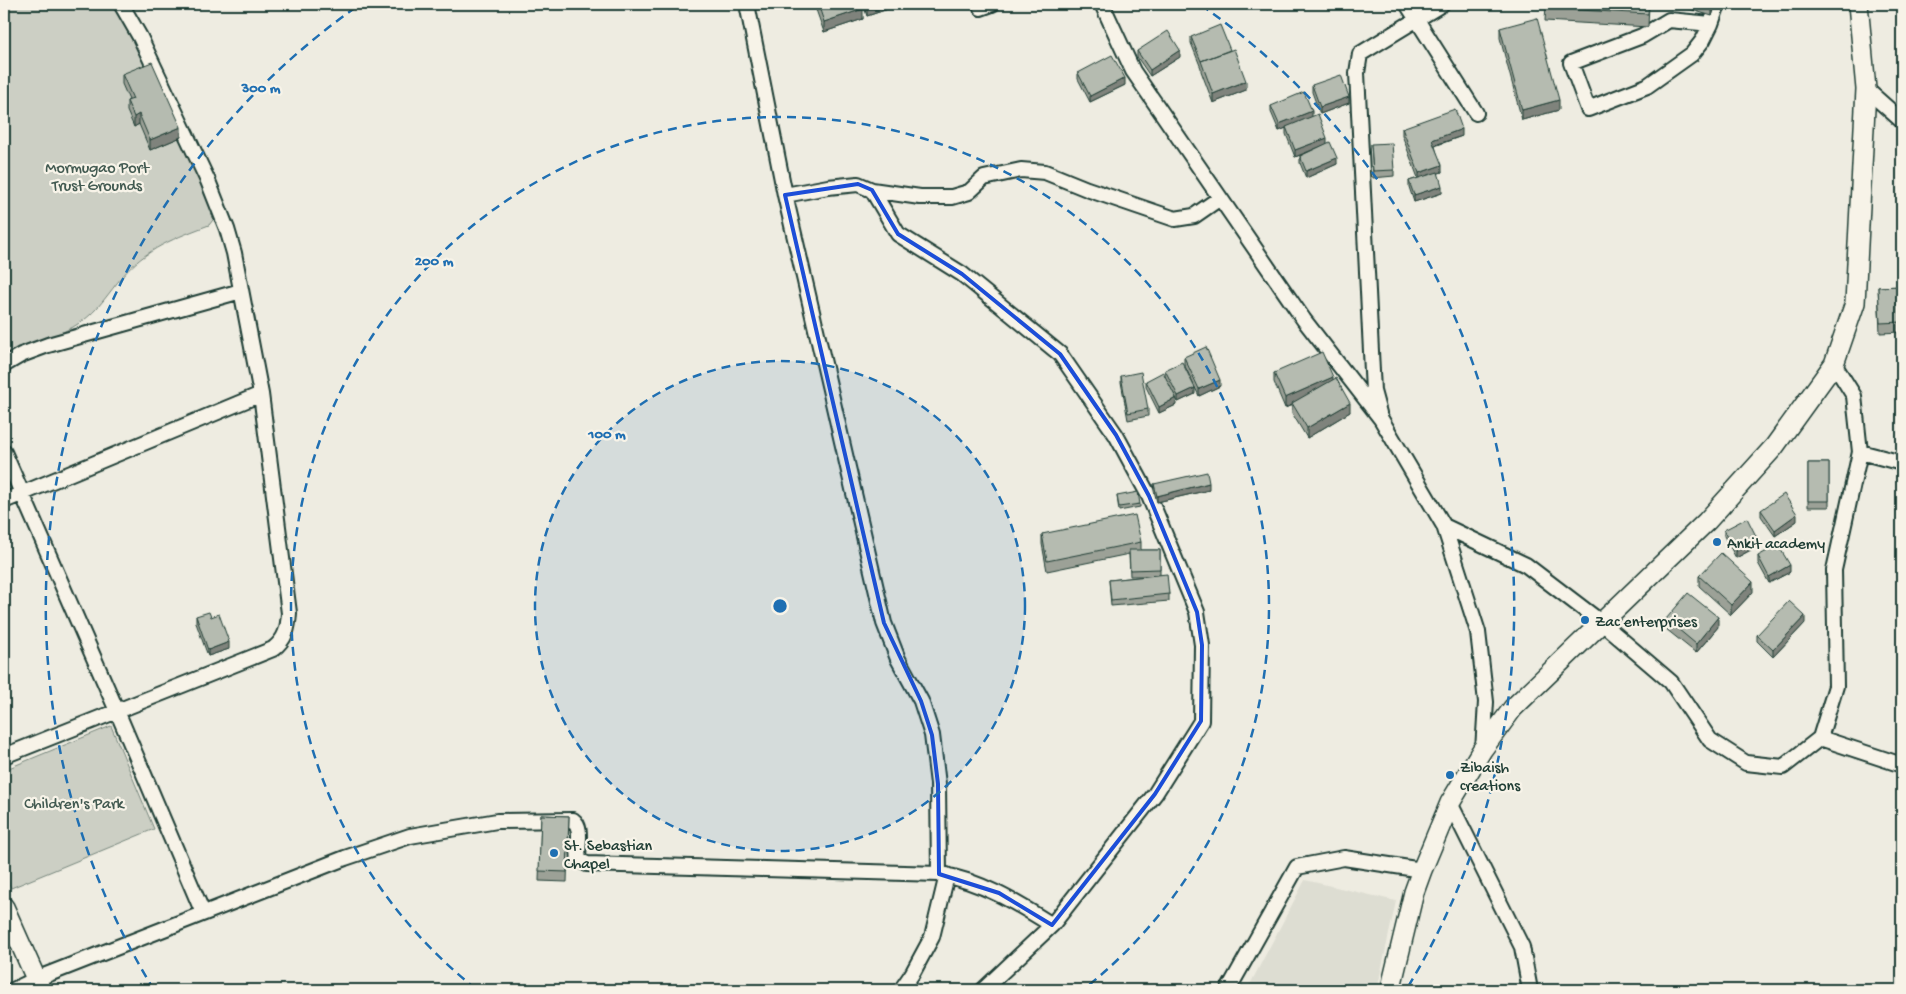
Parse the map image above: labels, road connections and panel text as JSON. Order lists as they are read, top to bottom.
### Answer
{
  "parks": ["Mormugao Port Trust Grounds", "Children's Park"],
  "places": [
    "Ankit academy",
    "Zac enterprises",
    "Zibaish creations",
    "St. Sebastian Chapel"
  ],
  "rings": ["300 m", "200 m", "100 m"]
}
